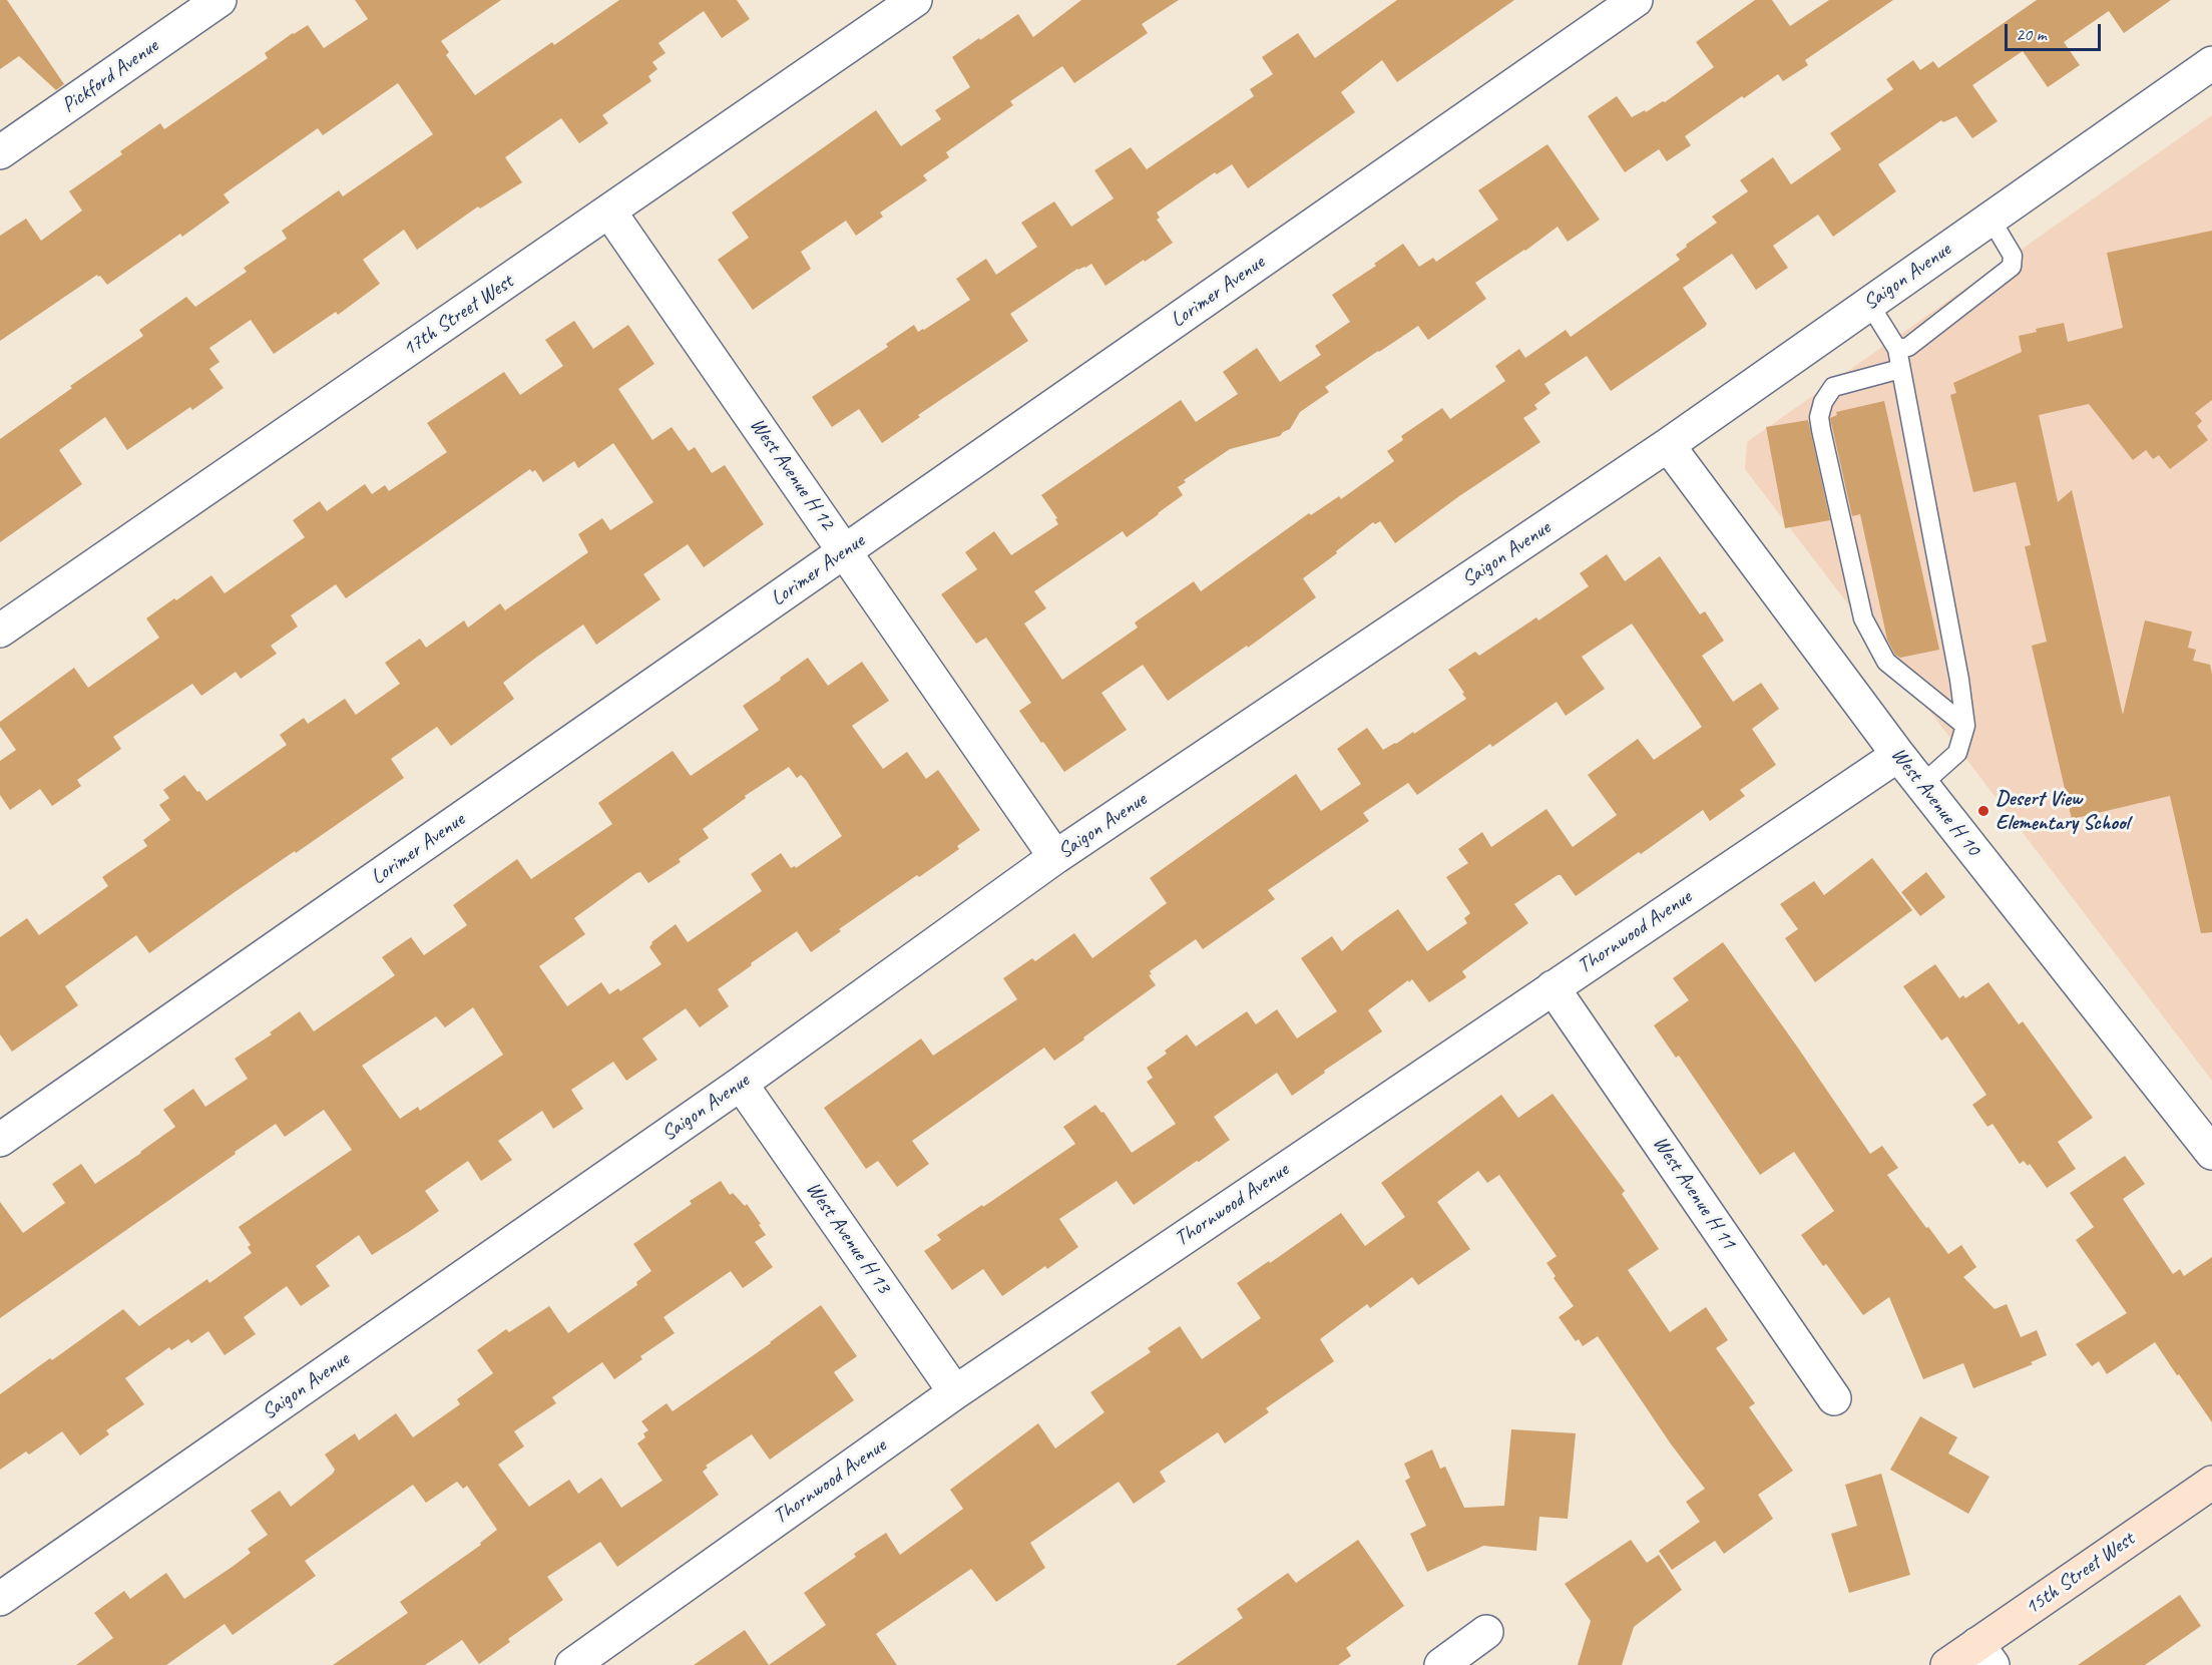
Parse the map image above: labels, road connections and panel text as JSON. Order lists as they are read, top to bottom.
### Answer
{
  "streets": {
    "street": [
      "Pickford Avenue",
      "Saigon Avenue",
      "Lorimer Avenue",
      "17th Street West",
      "West Avenue H 12",
      "West Avenue H 10",
      "Thornwood Avenue",
      "West Avenue H 11",
      "West Avenue H 13",
      "15th Street West"
    ]
  },
  "crossings": [
    ["Saigon Avenue", "West Avenue H 12"],
    ["Saigon Avenue", "West Avenue H 10"],
    ["Saigon Avenue", "West Avenue H 13"],
    ["Lorimer Avenue", "West Avenue H 12"],
    ["17th Street West", "West Avenue H 12"],
    ["West Avenue H 10", "Thornwood Avenue"],
    ["Thornwood Avenue", "West Avenue H 11"],
    ["Thornwood Avenue", "West Avenue H 13"]
  ],
  "places": ["Desert View Elementary School"],
  "scale_bar": "20 m"
}
